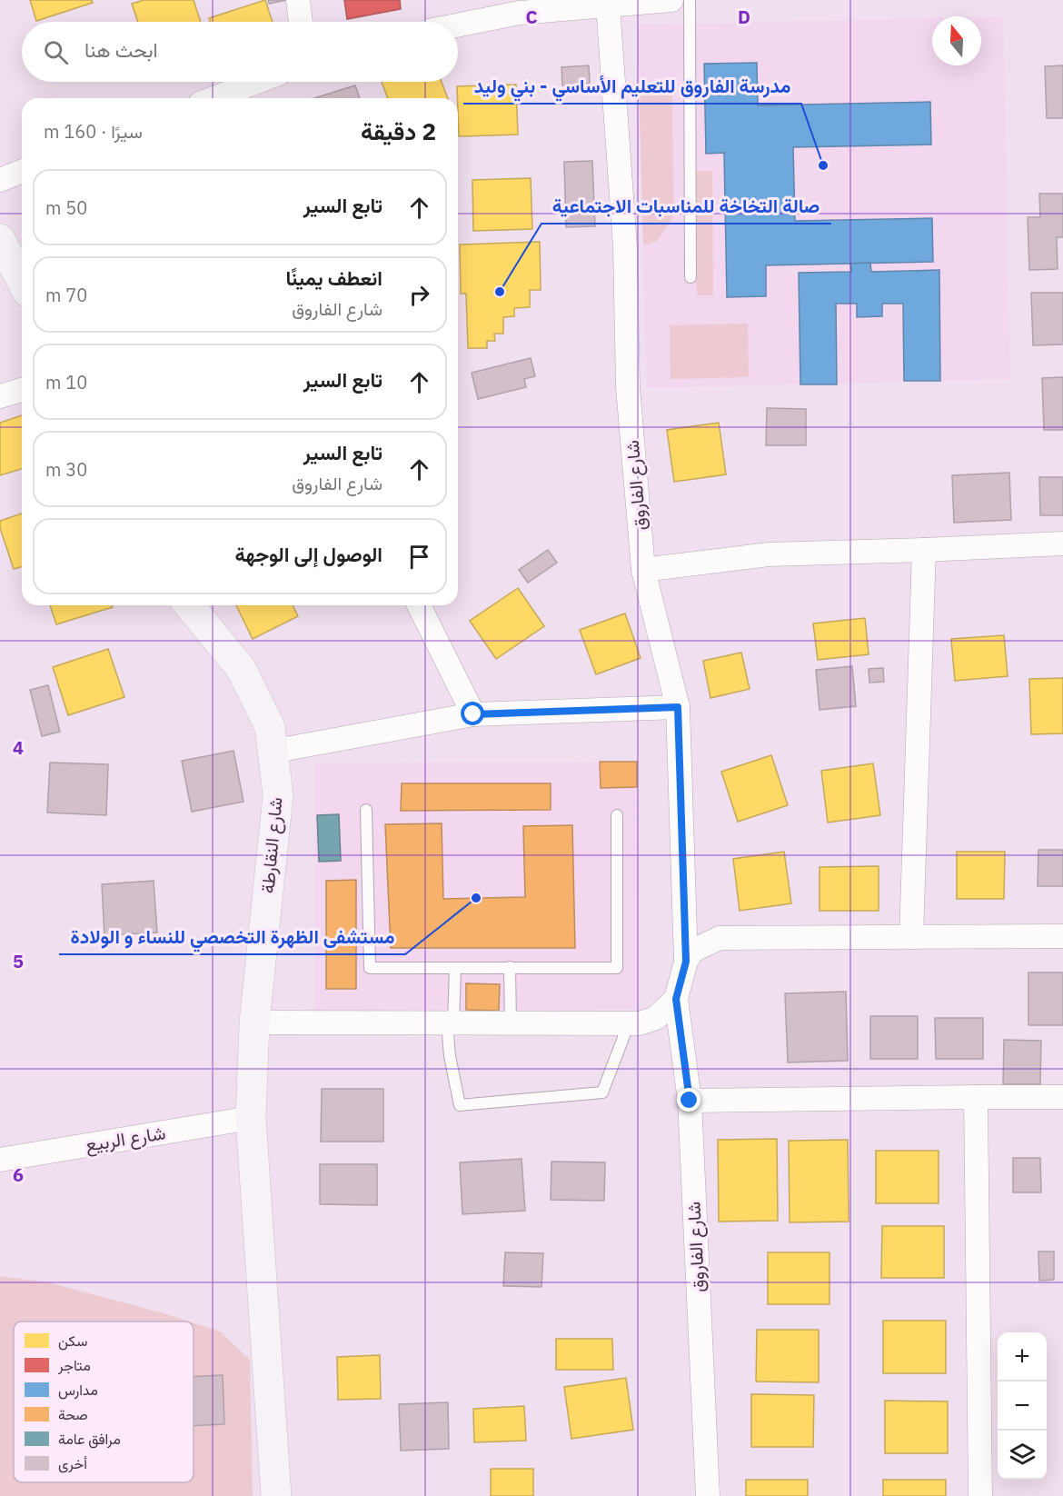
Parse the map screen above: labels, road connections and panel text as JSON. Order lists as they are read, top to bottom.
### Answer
{
  "streets": {
    "main road": ["شارع النقارطة"],
    "street": ["شارع الفاروق", "شارع الربيع"]
  },
  "crossings": [
    ["شارع النقارطة", "شارع الربيع"]
  ],
  "places": ["مدرسة الفاروق للتعليم الأساسي - بني وليد", "صالة التخاخة للمناسبات الاجتماعية", "مستشفى الظهرة التخصصي للنساء و الولادة"],
  "legend": [
    "سكن",
    "متاجر",
    "مدارس",
    "صحة",
    "مرافق عامة",
    "أخرى"
  ],
  "north": "top",
  "page": {
    "search": "ابحث هنا",
    "heading": ["2 دقيقة", "سيرًا · 160 m"],
    "list": [
      ["تابع السير", "50 m"],
      ["انعطف يمينًا", "شارع الفاروق", "70 m"],
      ["تابع السير", "10 m"],
      ["تابع السير", "شارع الفاروق", "30 m"],
      "الوصول إلى الوجهة"
    ],
    "map_buttons": ["+", "−"]
  },
  "grid": {
    "columns": ["C", "D"],
    "rows": ["4", "5", "6"]
  }
}
